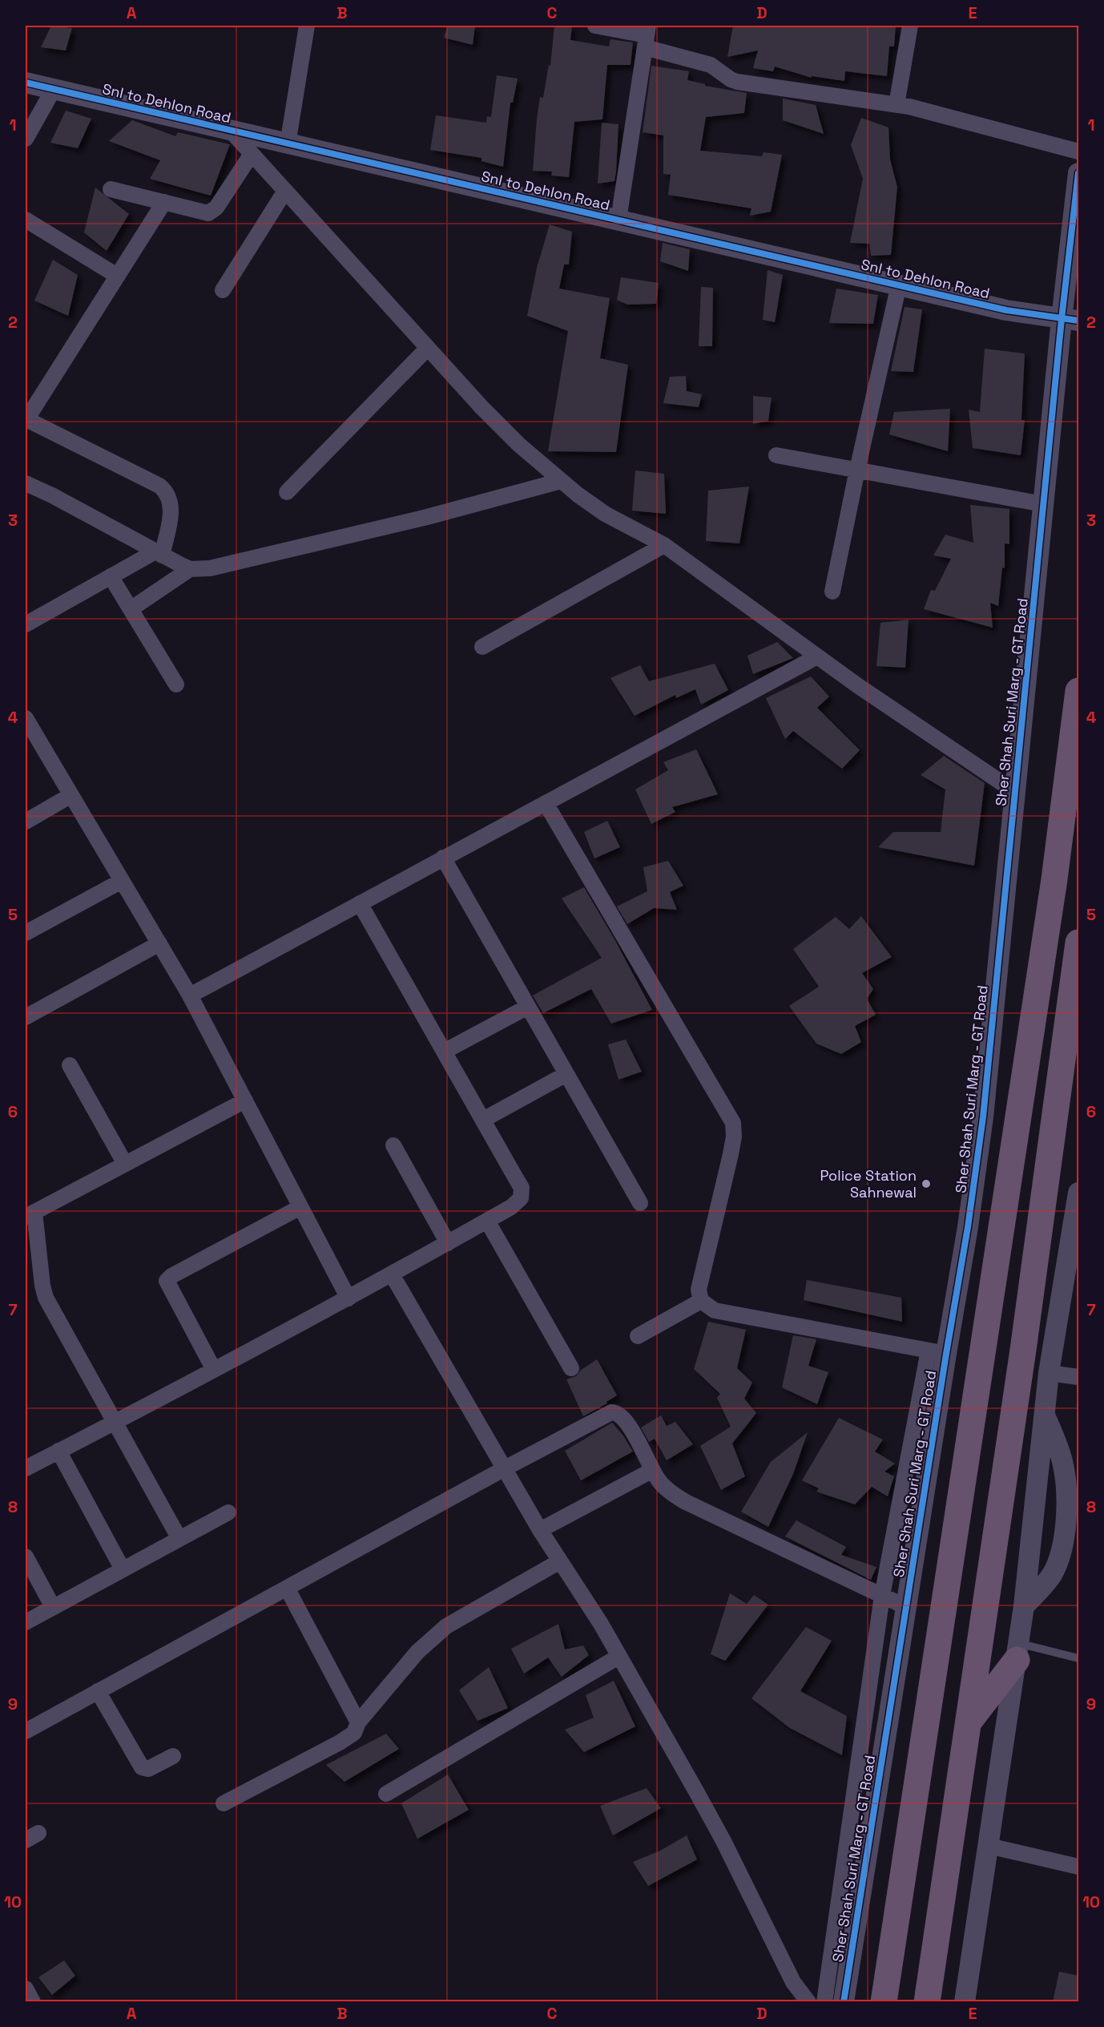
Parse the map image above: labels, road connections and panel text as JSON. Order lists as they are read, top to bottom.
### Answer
{
  "streets": {
    "street": ["Snl to Dehlon Road", "Sher Shah Suri Marg - GT Road"]
  },
  "crossings": [
    ["Snl to Dehlon Road", "Sher Shah Suri Marg - GT Road"]
  ],
  "places": ["Police Station Sahnewal"],
  "grid": {
    "columns": [
      "A",
      "B",
      "C",
      "D",
      "E"
    ],
    "rows": [
      "1",
      "2",
      "3",
      "4",
      "5",
      "6",
      "7",
      "8",
      "9",
      "10"
    ]
  }
}
